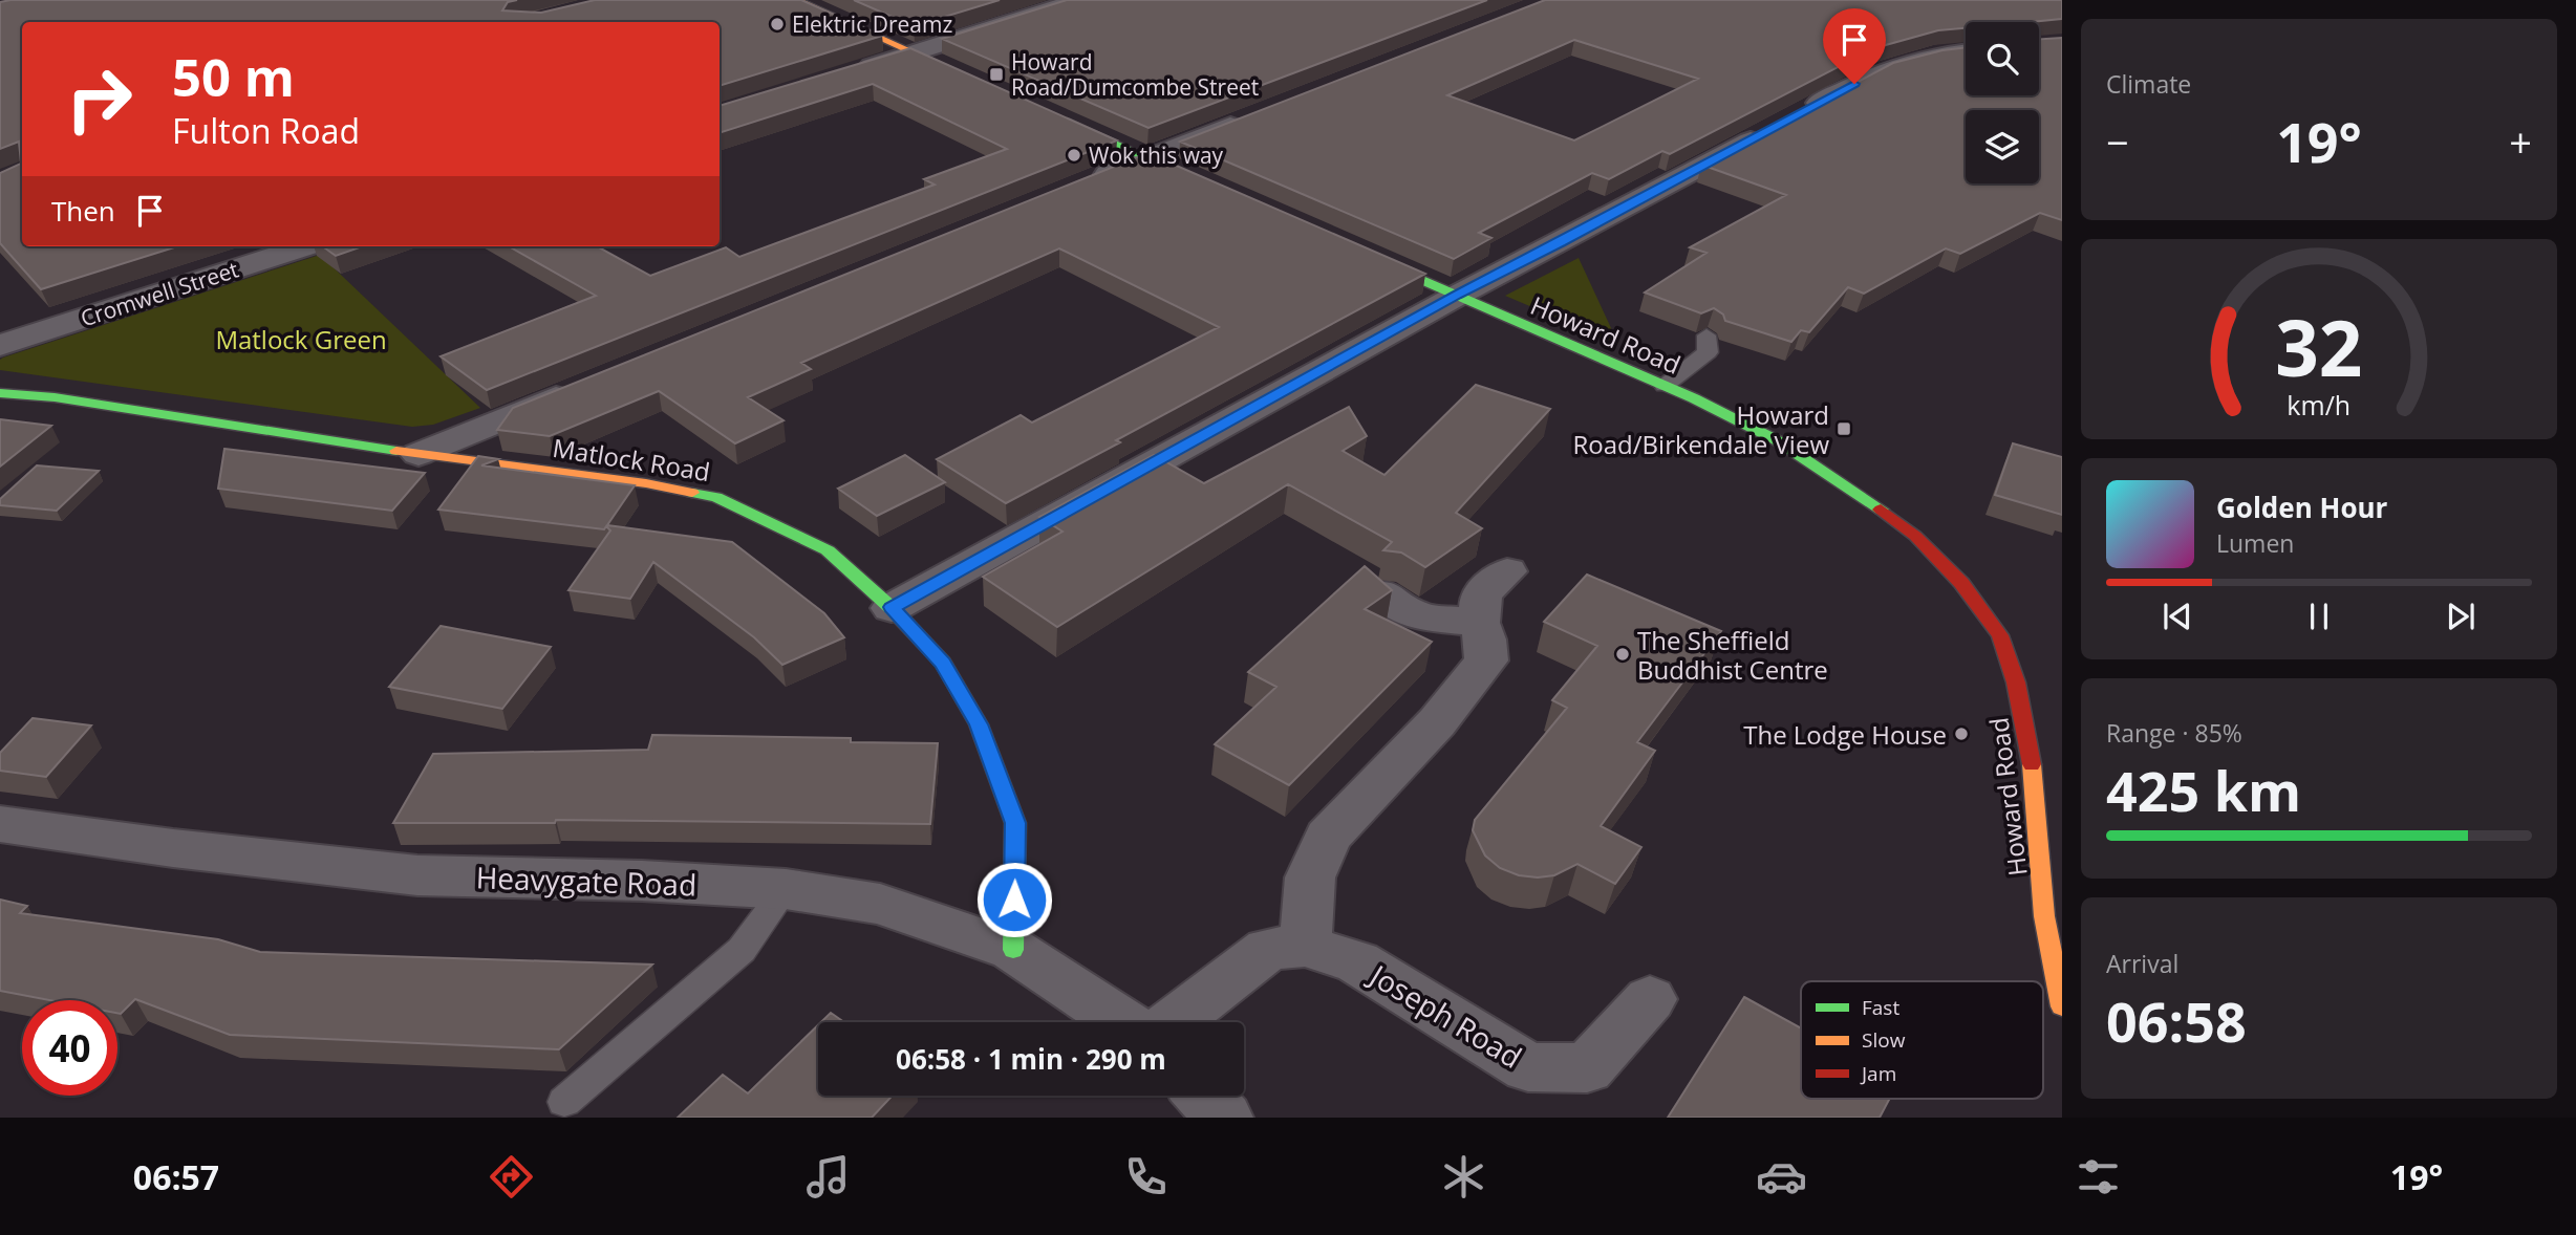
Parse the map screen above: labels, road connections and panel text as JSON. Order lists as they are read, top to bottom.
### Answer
{
  "streets": {
    "street": [
      "Cromwell Street",
      "Howard Road",
      "Matlock Road",
      "Heavygate Road",
      "Joseph Road"
    ]
  },
  "crossings": [
    ["Matlock Road", "Heavygate Road"]
  ],
  "parks": ["Matlock Green"],
  "places": {
    "other": [
      "Elektric Dreamz",
      "Wok this way",
      "The Sheffield Buddhist Centre",
      "The Lodge House"
    ],
    "transit": ["Howard Road/Dumcombe Street", "Howard Road/Birkendale View"]
  },
  "legend": ["Fast", "Slow", "Jam"],
  "page": {
    "tile": [
      "Climate",
      ["Range · 85%", "425 km"],
      ["Arrival", "06:58"]
    ],
    "turn": ["50 m", "Fulton Road"],
    "heat": ["−", "19°", "+"],
    "then": "Then",
    "song": ["Golden Hour", "Lumen"],
    "limit": "40",
    "trip": "06:58 · 1 min · 290 m",
    "tabs": ["06:57", "19°"],
    "gauge": ["32", "km/h"]
  }
}
